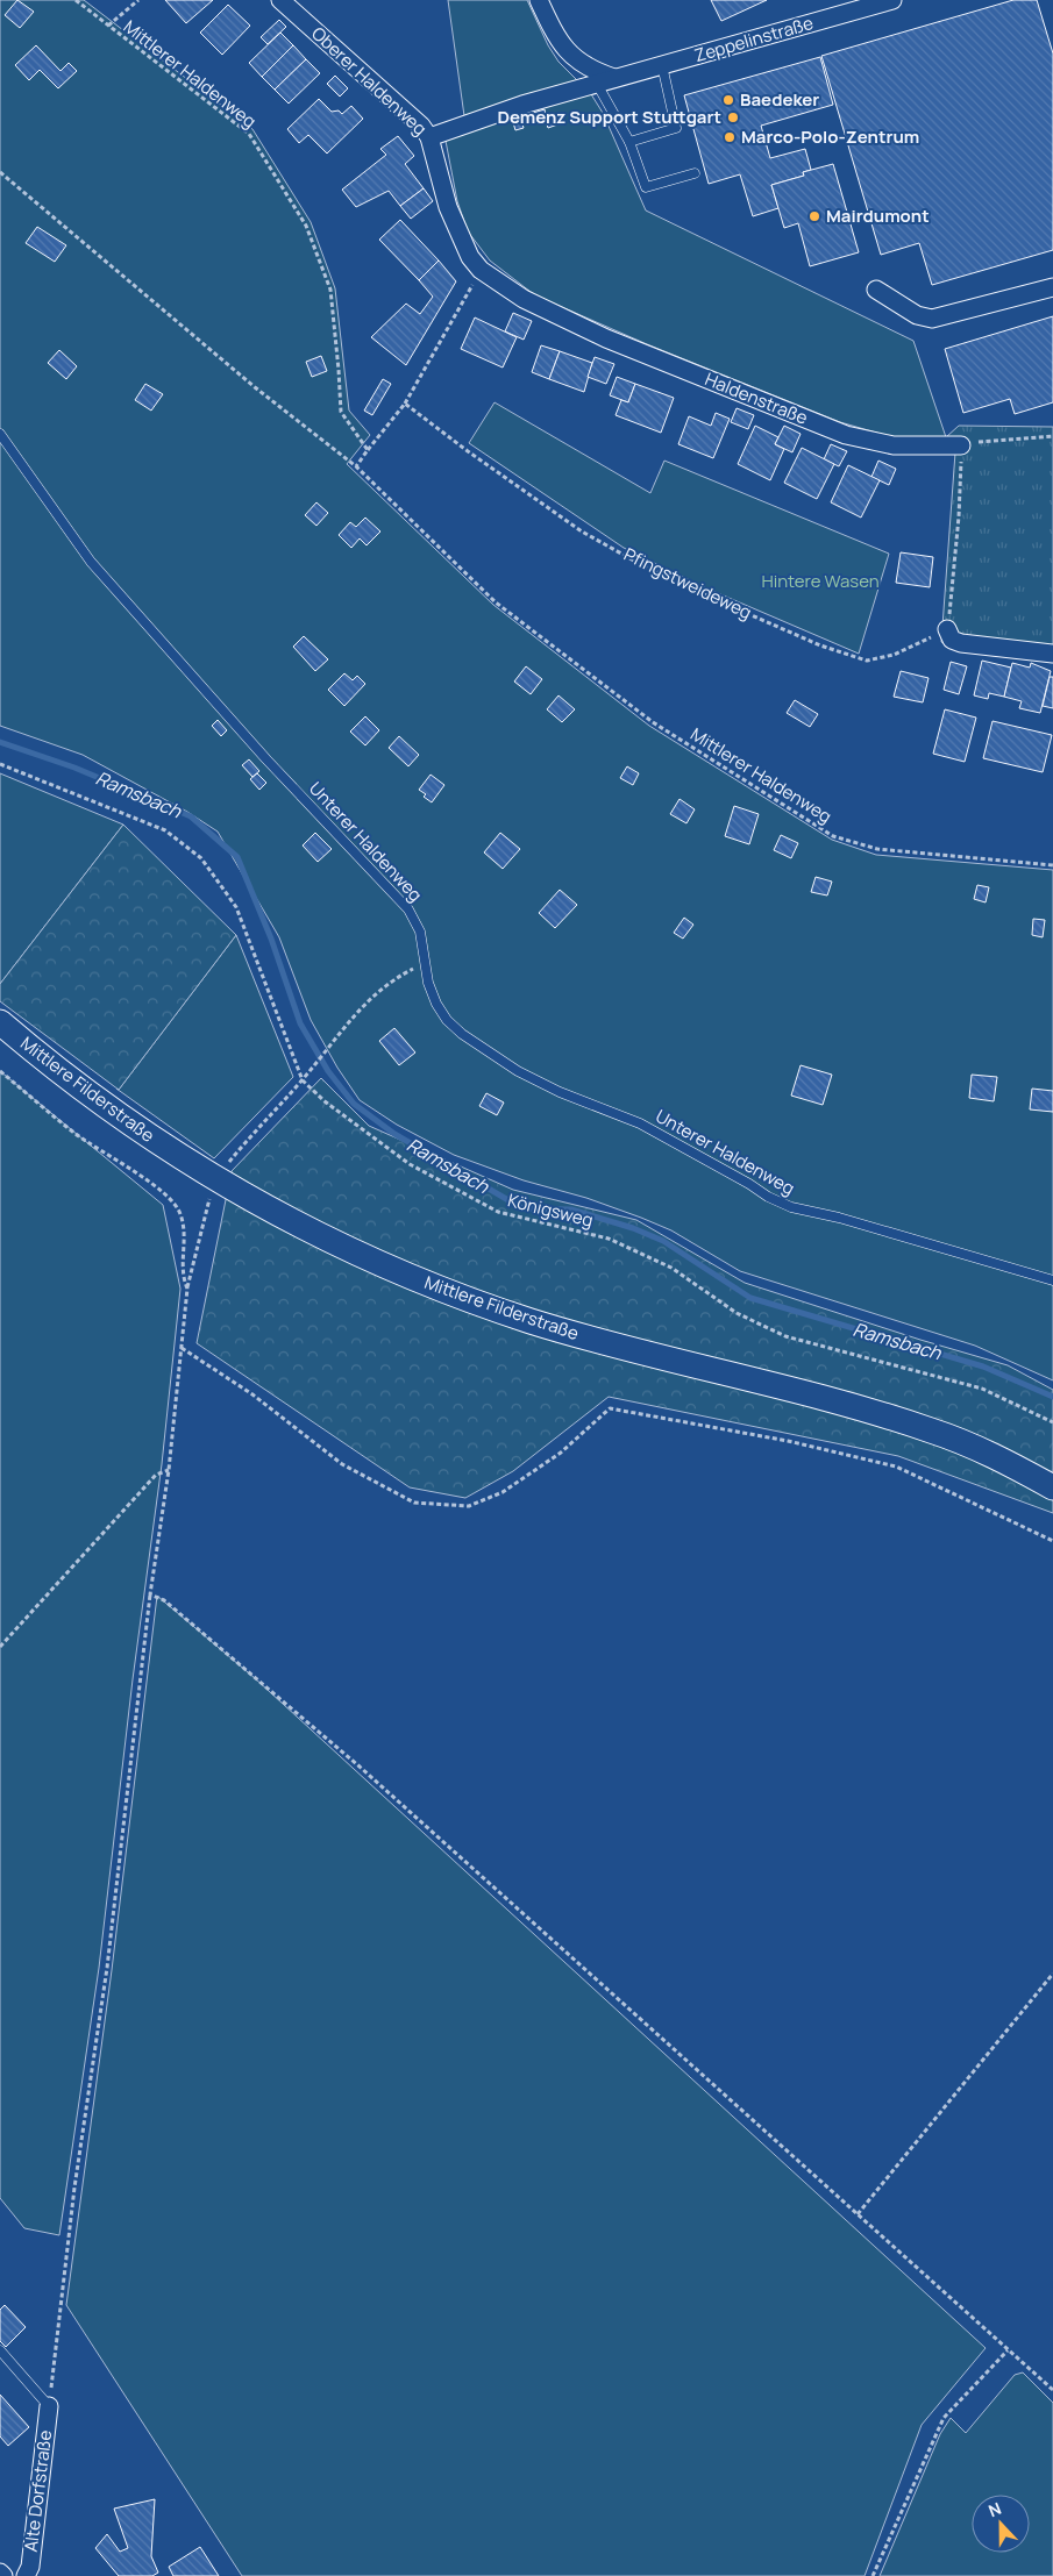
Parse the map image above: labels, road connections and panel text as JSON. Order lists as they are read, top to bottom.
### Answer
{
  "streets": {
    "main road": ["Mittlere Filderstraße"],
    "street": [
      "Zeppelinstraße",
      "Oberer Haldenweg",
      "Haldenstraße",
      "Alte Dorfstraße"
    ],
    "lane": ["Unterer Haldenweg"],
    "path": ["Mittlerer Haldenweg", "Pfingstweideweg", "Königsweg"]
  },
  "crossings": [
    ["Zeppelinstraße", "Oberer Haldenweg"],
    ["Oberer Haldenweg", "Haldenstraße"]
  ],
  "water": ["Ramsbach"],
  "parks": ["Hintere Wasen"],
  "places": [
    "Baedeker",
    "Demenz Support Stuttgart",
    "Marco-Polo-Zentrum",
    "Mairdumont"
  ],
  "north": "top"
}
